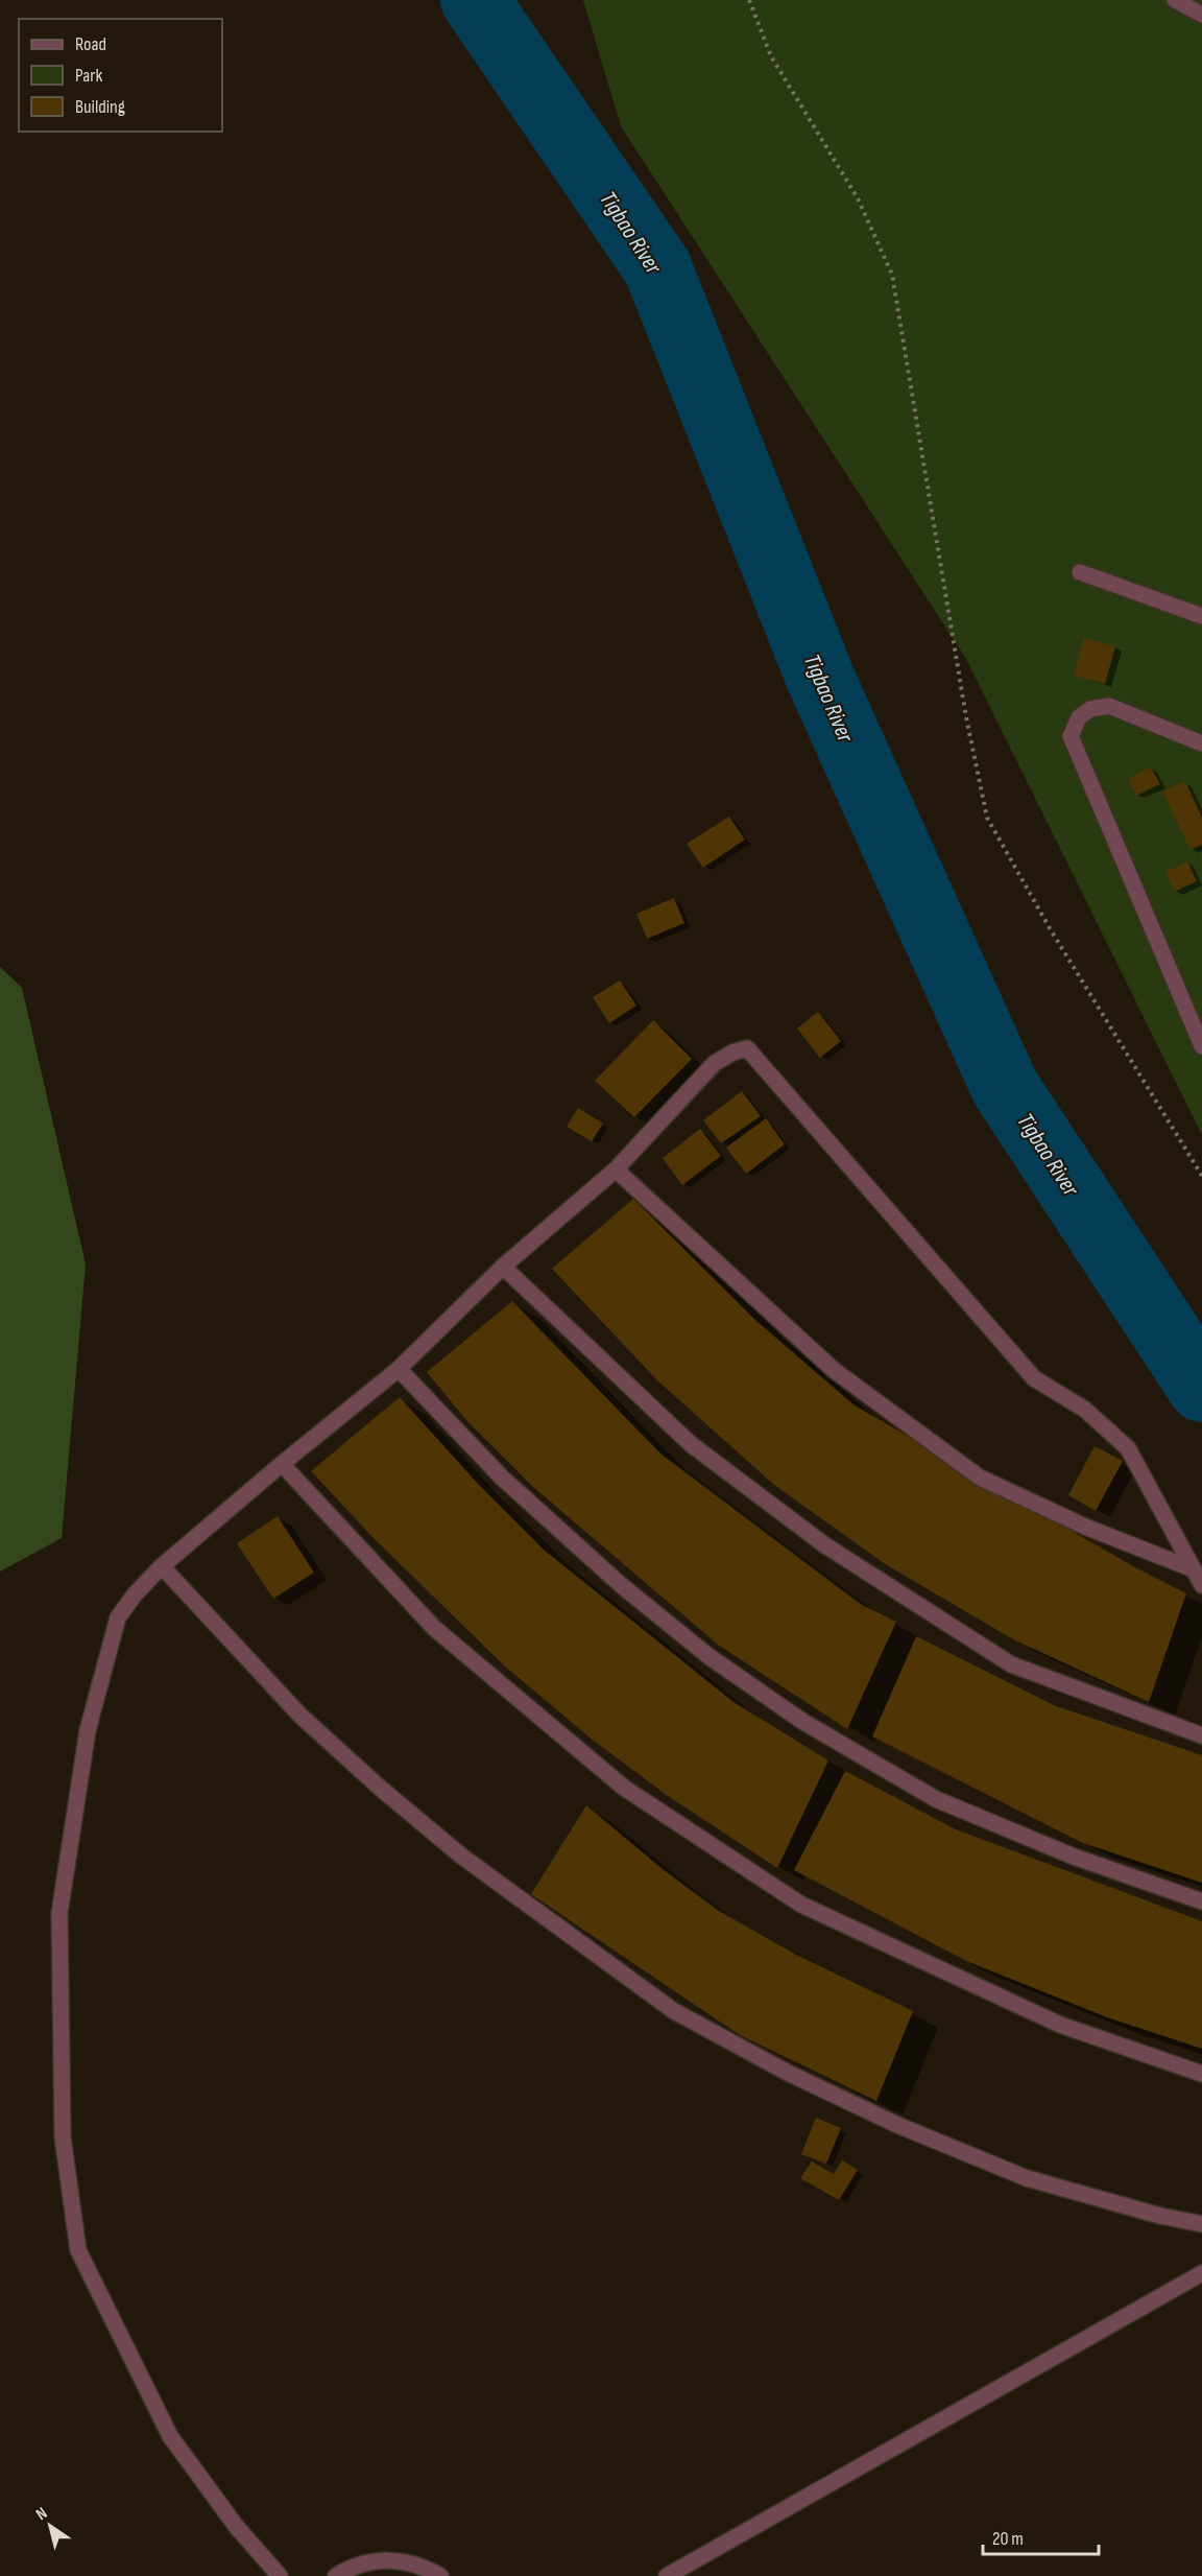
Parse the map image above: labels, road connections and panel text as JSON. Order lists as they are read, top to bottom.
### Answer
{
  "water": ["Tigbao River"],
  "legend": ["Road", "Park", "Building"],
  "scale_bar": "20 m",
  "north": "top left"
}
